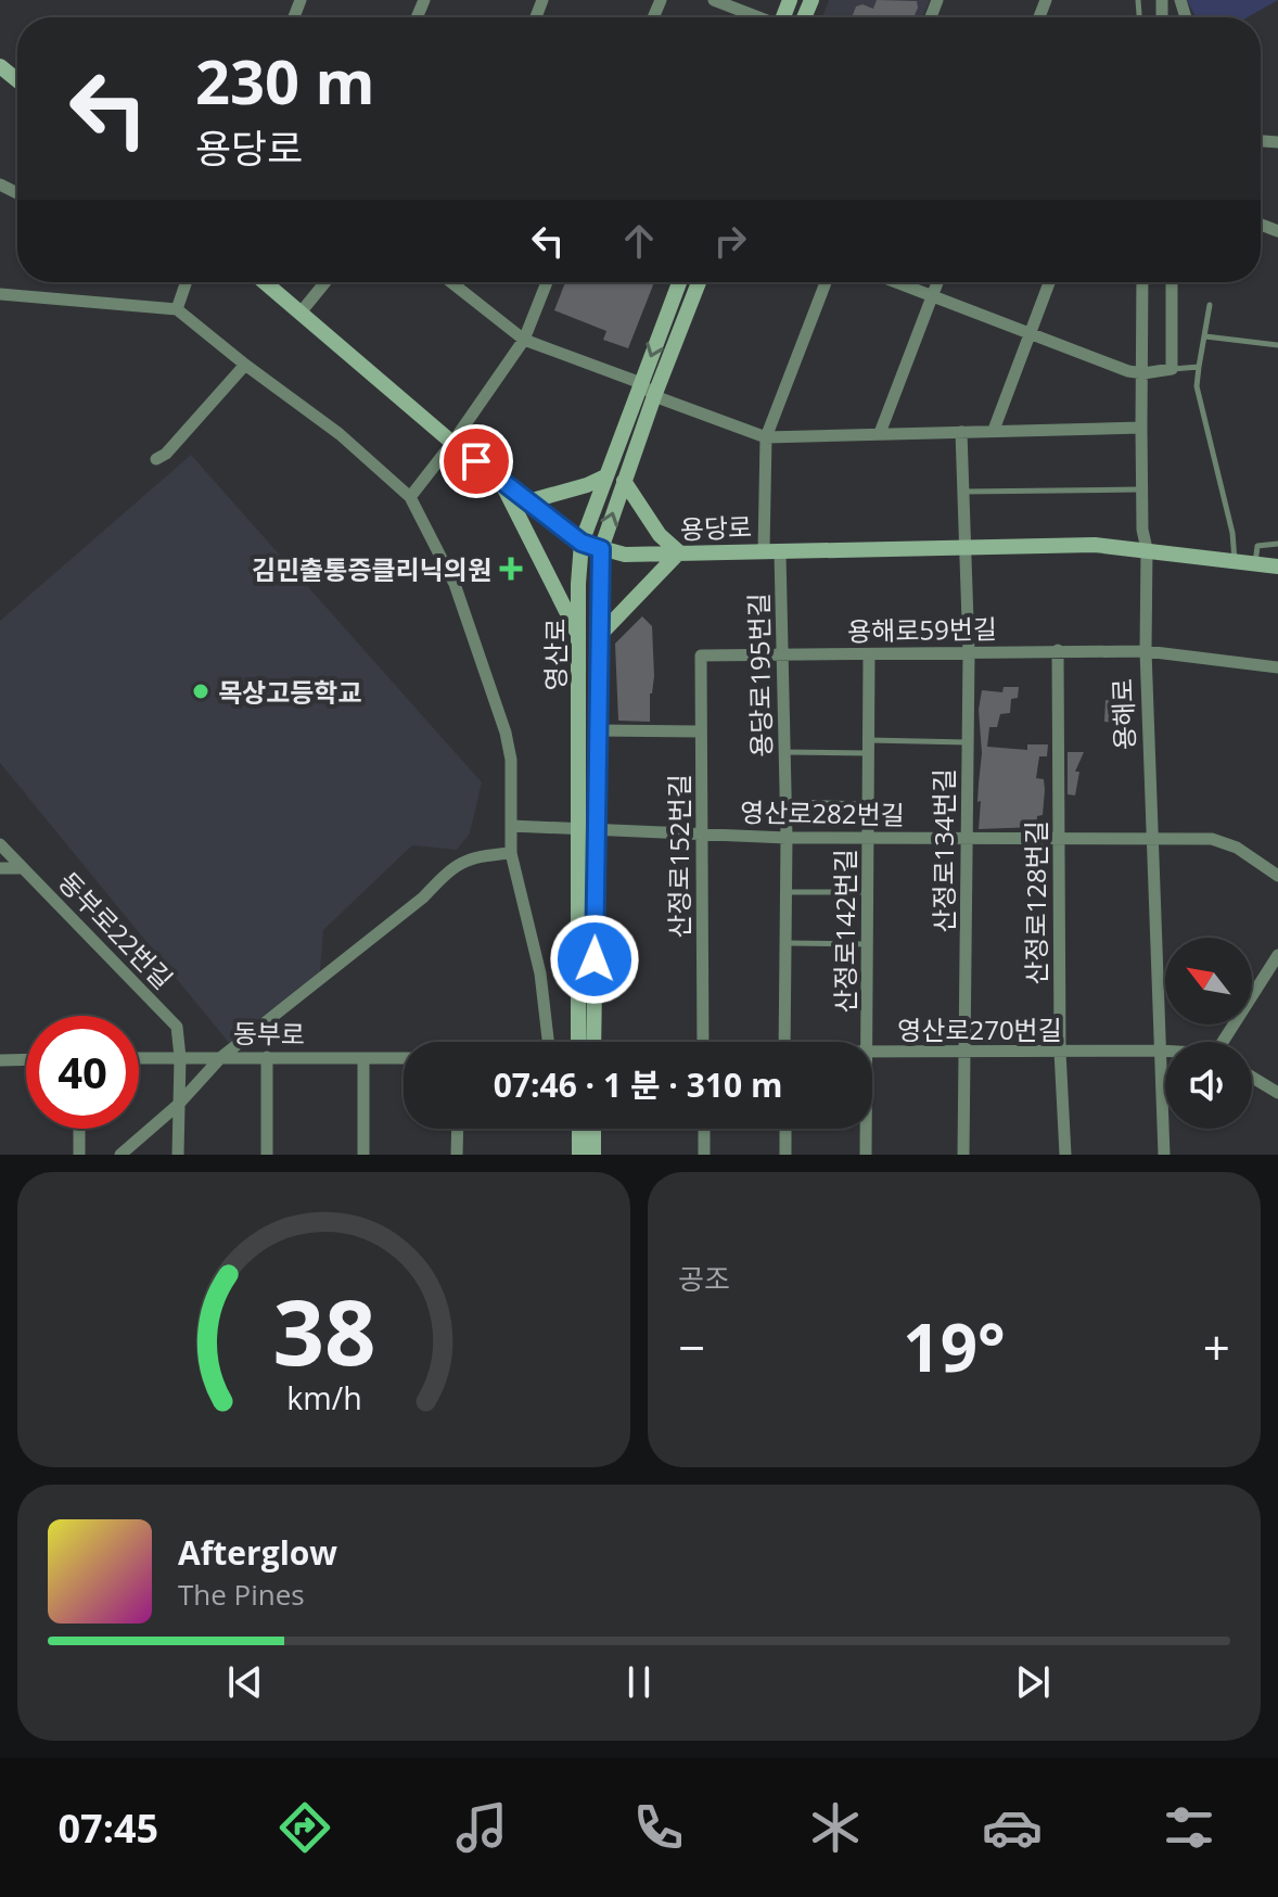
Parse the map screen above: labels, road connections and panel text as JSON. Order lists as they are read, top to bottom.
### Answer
{
  "streets": {
    "street": [
      "용당로",
      "용해로59번길",
      "영산로",
      "용당로195번길",
      "용해로",
      "영산로282번길",
      "산정로134번길",
      "산정로152번길",
      "산정로128번길",
      "동부로22번길",
      "산정로142번길",
      "영산로270번길",
      "동부로"
    ]
  },
  "crossings": [
    ["용당로", "영산로"],
    ["용당로", "용당로195번길"],
    ["용당로", "용해로"],
    ["용당로", "산정로134번길"],
    ["용해로59번길", "용당로195번길"],
    ["용해로59번길", "용해로"],
    ["용해로59번길", "산정로134번길"],
    ["용해로59번길", "산정로152번길"],
    ["용해로59번길", "산정로128번길"],
    ["용해로59번길", "산정로142번길"],
    ["영산로", "영산로282번길"],
    ["용당로195번길", "영산로282번길"],
    ["용해로", "영산로282번길"],
    ["용해로", "영산로270번길"],
    ["영산로282번길", "산정로134번길"],
    ["영산로282번길", "산정로152번길"],
    ["영산로282번길", "산정로128번길"],
    ["영산로282번길", "산정로142번길"],
    ["산정로134번길", "영산로270번길"],
    ["산정로128번길", "영산로270번길"],
    ["동부로22번길", "동부로"]
  ],
  "places": {
    "health": ["김민출통증클리닉의원"],
    "other": ["목상고등학교"]
  },
  "north": "top left",
  "page": {
    "turn": ["230 m", "용당로"],
    "limit": "40",
    "trip": "07:46 · 1 분 · 310 m",
    "tile": "공조",
    "heat": ["−", "19°", "+"],
    "song": ["Afterglow", "The Pines"],
    "tabs": "07:45",
    "gauge": ["38", "km/h"]
  }
}
